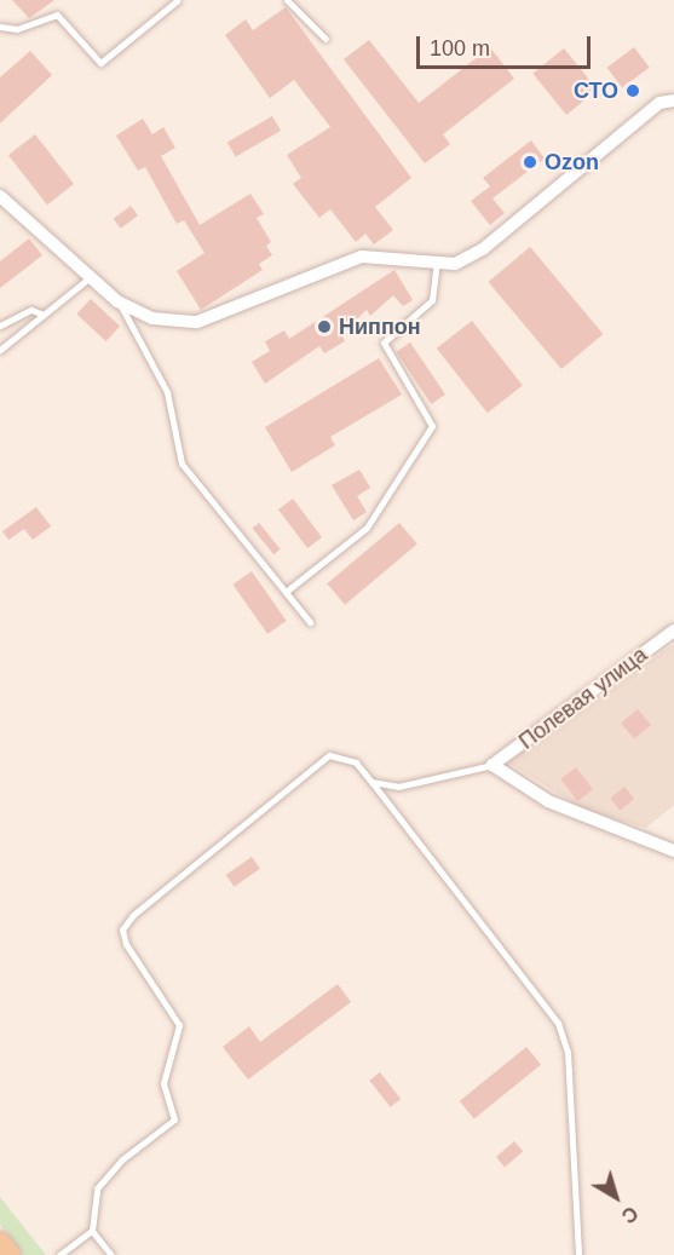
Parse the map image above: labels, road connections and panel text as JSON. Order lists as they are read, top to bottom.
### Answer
{
  "streets": {
    "street": ["Полевая улица"]
  },
  "places": ["СТО", "Ozon", "Ниппон"],
  "scale_bar": "100 m",
  "north": "bottom right"
}
